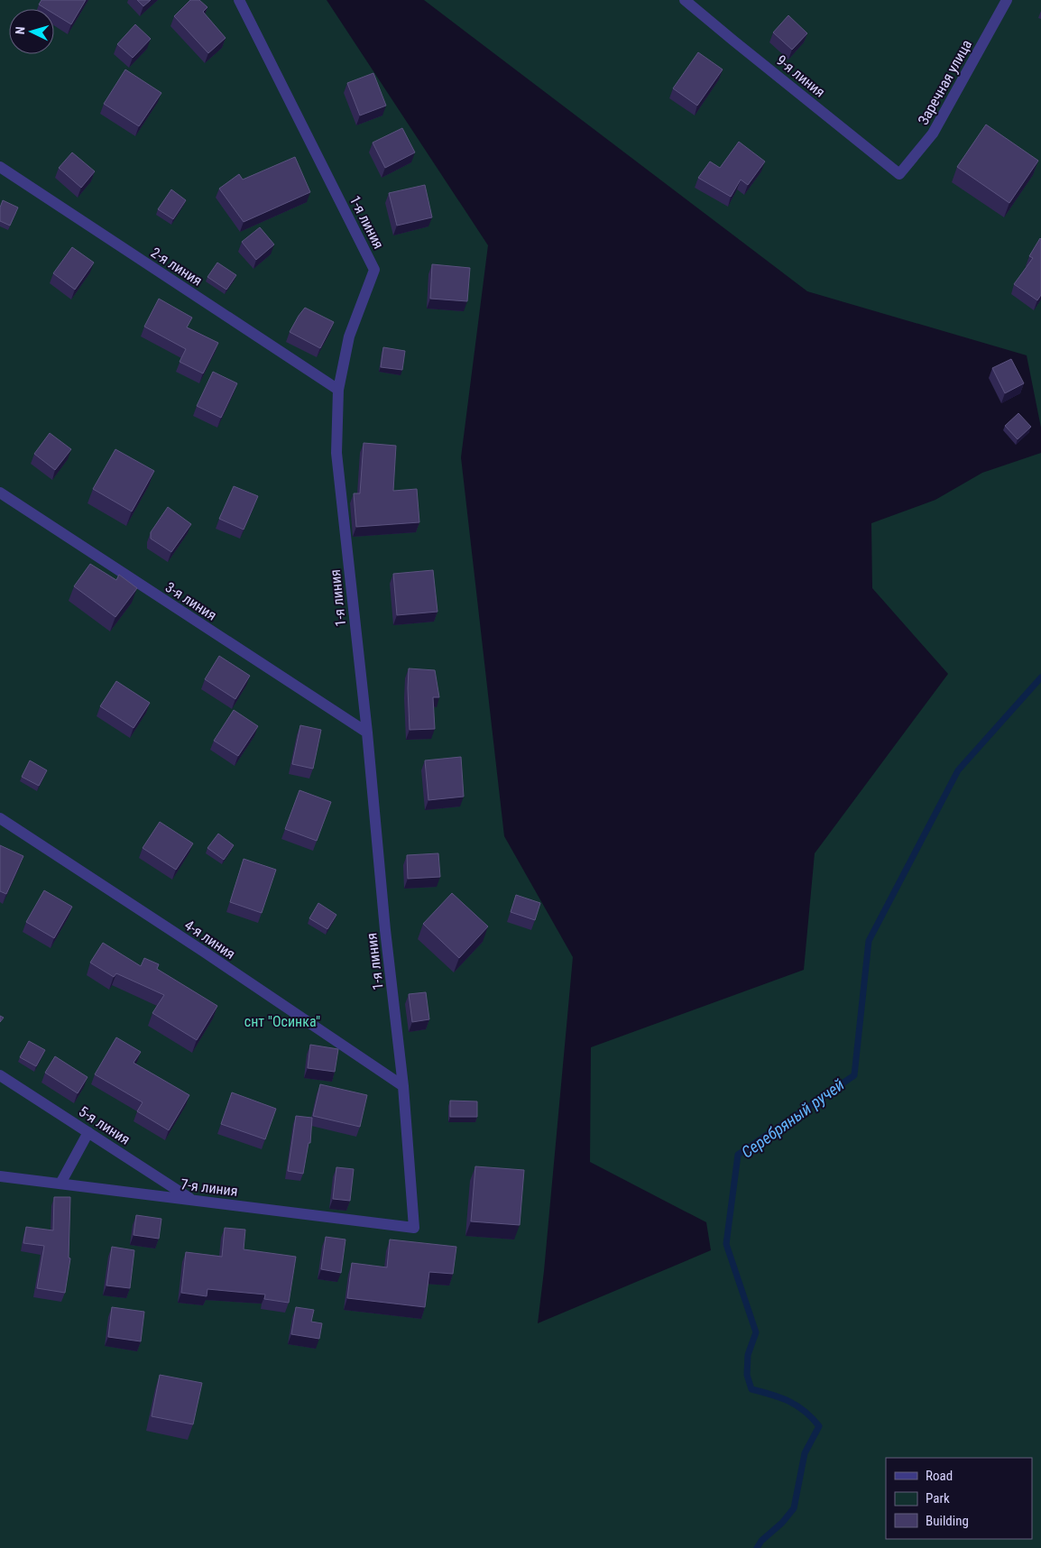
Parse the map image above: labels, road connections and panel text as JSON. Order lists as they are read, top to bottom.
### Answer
{
  "streets": {
    "street": [
      "9-я линия",
      "Заречная улица",
      "1-я линия",
      "2-я линия",
      "3-я линия",
      "4-я линия",
      "5-я линия",
      "7-я линия"
    ]
  },
  "crossings": [
    ["9-я линия", "Заречная улица"],
    ["1-я линия", "2-я линия"],
    ["1-я линия", "3-я линия"],
    ["1-я линия", "4-я линия"],
    ["1-я линия", "7-я линия"],
    ["5-я линия", "7-я линия"]
  ],
  "water": ["Серебряный ручей"],
  "parks": ["снт \"Осинка\""],
  "legend": ["Road", "Park", "Building"],
  "north": "left"
}
